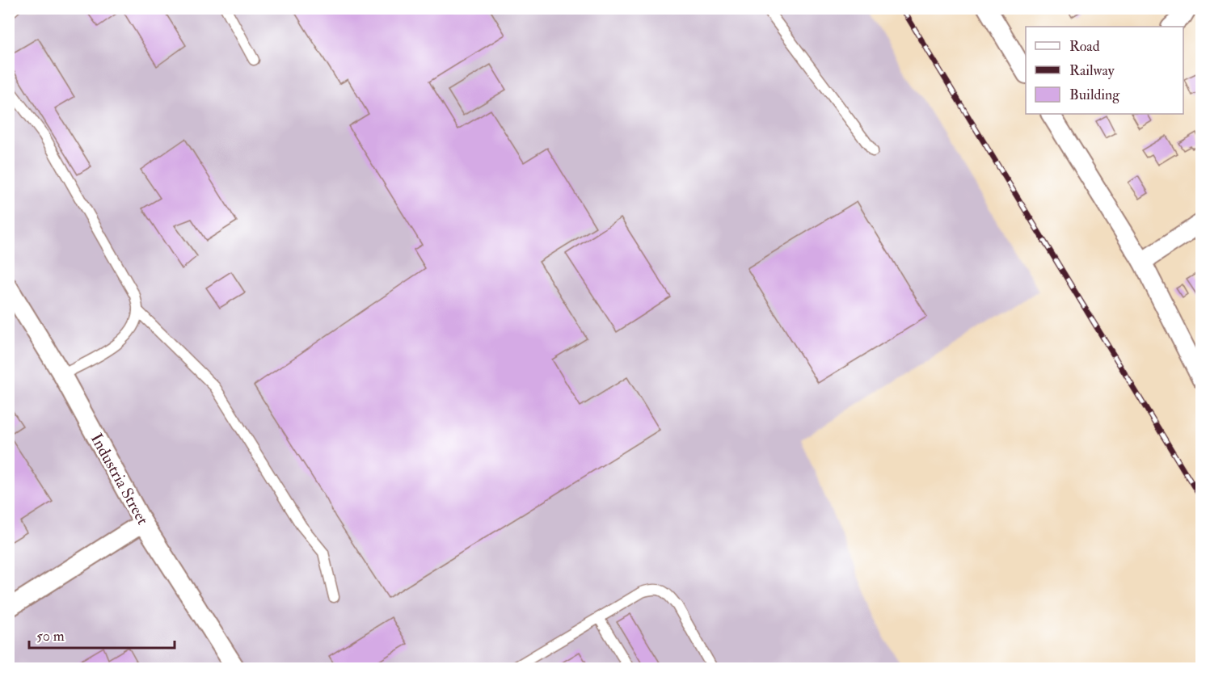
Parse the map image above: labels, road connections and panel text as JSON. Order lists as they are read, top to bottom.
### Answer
{
  "streets": {
    "street": ["Industria Street"]
  },
  "legend": ["Road", "Railway", "Building"],
  "scale_bar": "50 m"
}
